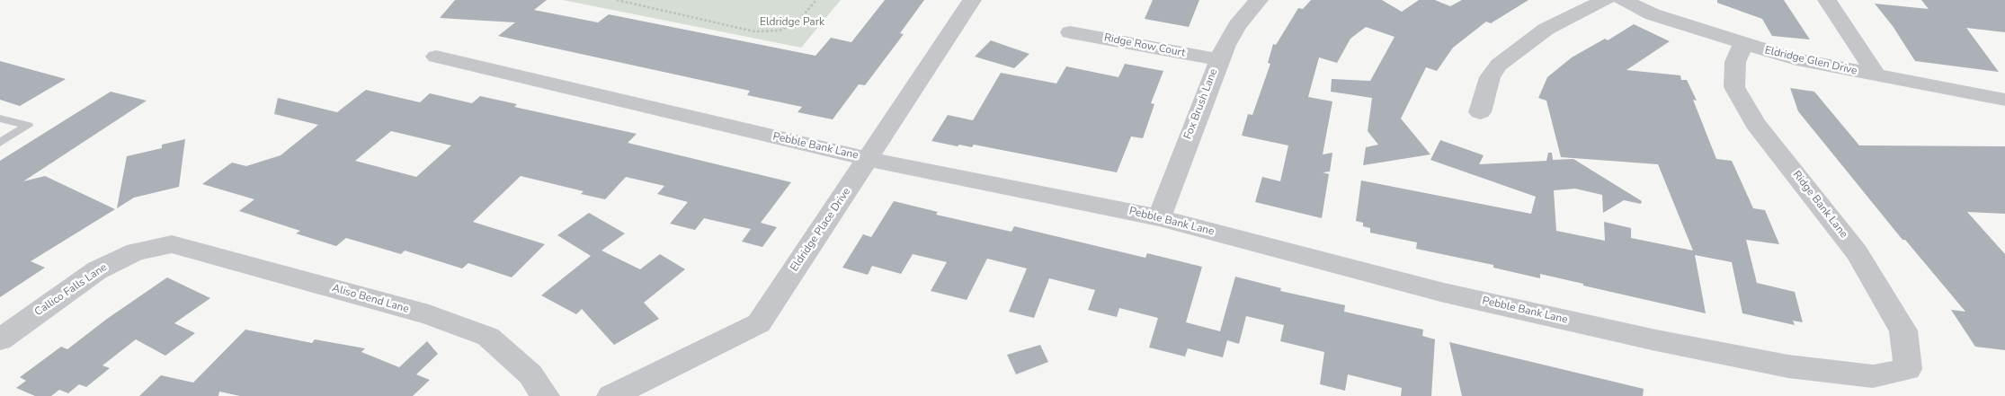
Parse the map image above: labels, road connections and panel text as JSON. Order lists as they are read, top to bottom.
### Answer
{
  "streets": {
    "street": [
      "Ridge Row Court",
      "Eldridge Glen Drive",
      "Fox Brush Lane",
      "Pebble Bank Lane",
      "Ridge Bank Lane",
      "Eldridge Place Drive",
      "Callico Falls Lane",
      "Aliso Bend Lane"
    ]
  },
  "crossings": [
    ["Ridge Row Court", "Fox Brush Lane"],
    ["Eldridge Glen Drive", "Ridge Bank Lane"],
    ["Fox Brush Lane", "Pebble Bank Lane"],
    ["Pebble Bank Lane", "Ridge Bank Lane"],
    ["Pebble Bank Lane", "Eldridge Place Drive"],
    ["Callico Falls Lane", "Aliso Bend Lane"]
  ],
  "parks": ["Eldridge Park"]
}
